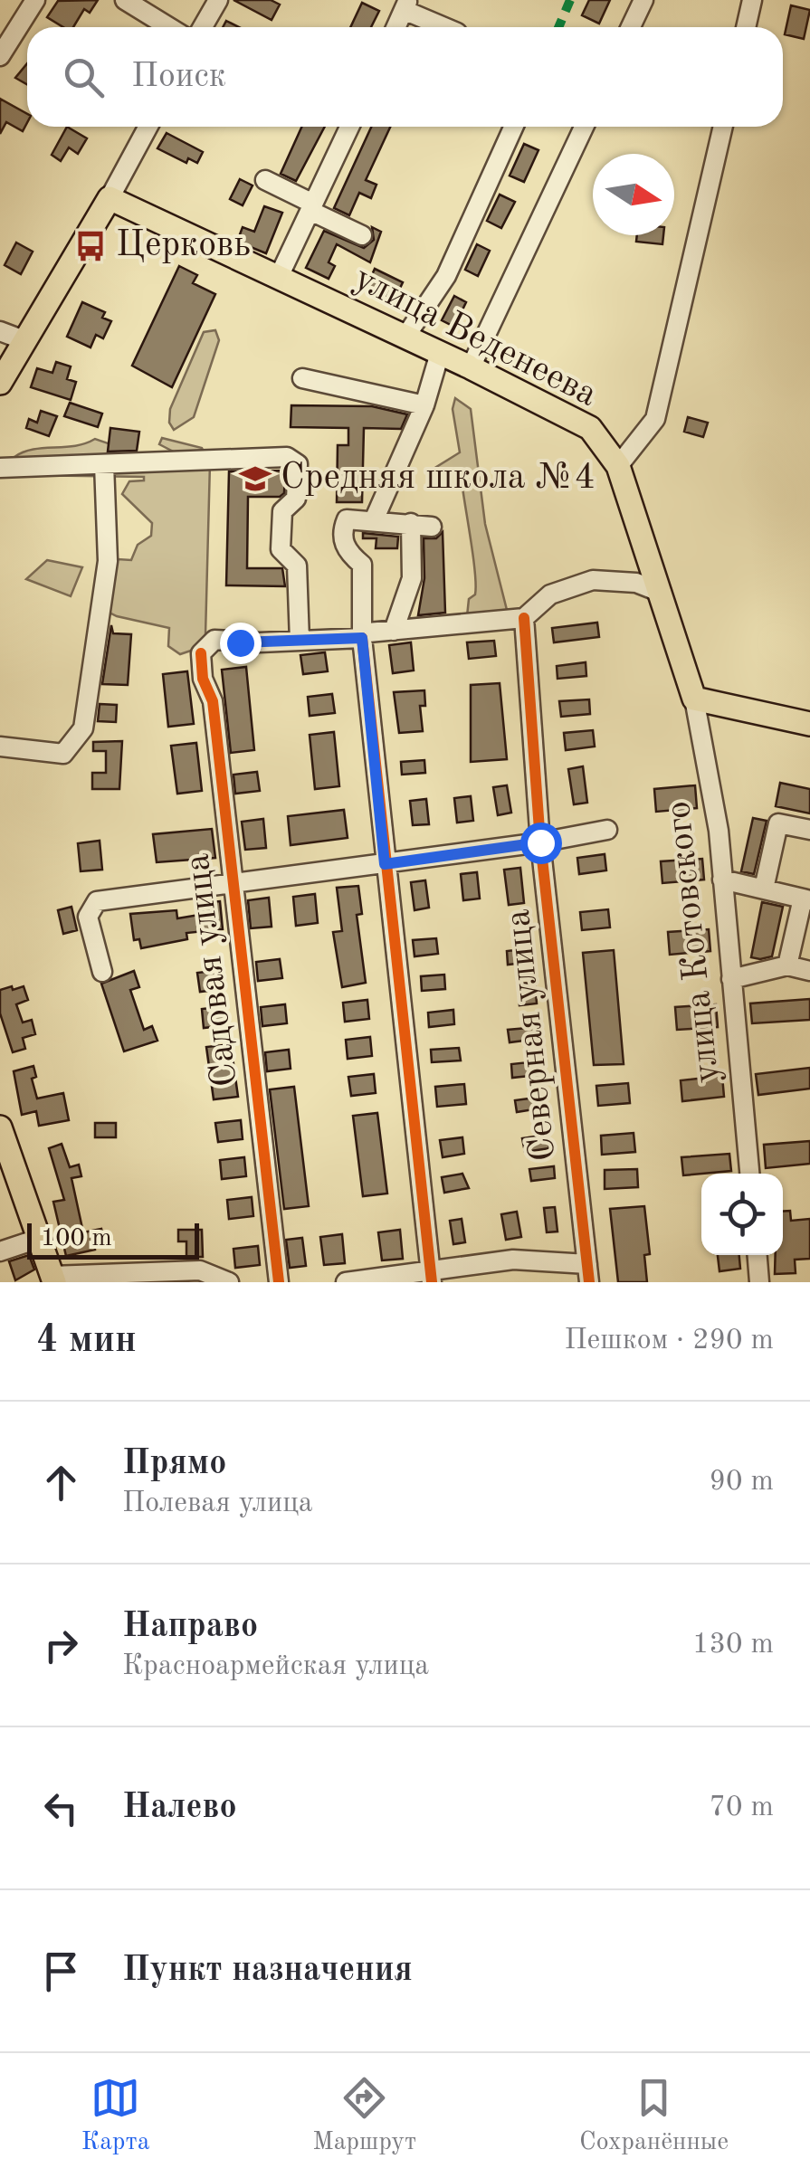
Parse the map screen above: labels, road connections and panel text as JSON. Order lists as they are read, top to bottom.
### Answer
{
  "streets": {
    "main road": ["улица Веденеева"],
    "street": ["улица Котовского", "Садовая улица", "Северная улица"]
  },
  "crossings": [
    ["улица Веденеева", "улица Котовского"]
  ],
  "places": {
    "bus stop": ["Церковь"],
    "school or university": ["Средняя школа №4"]
  },
  "scale_bar": "100 m",
  "north": "right",
  "page": {
    "search": "Поиск",
    "scale": "100 m",
    "heading": ["4 мин", "Пешком · 290 m"],
    "list": [
      ["Прямо", "Полевая улица", "90 m"],
      ["Направо", "Красноармейская улица", "130 m"],
      ["Налево", "70 m"],
      "Пункт назначения"
    ],
    "nav": ["Карта", "Маршрут", "Сохранённые"]
  }
}
